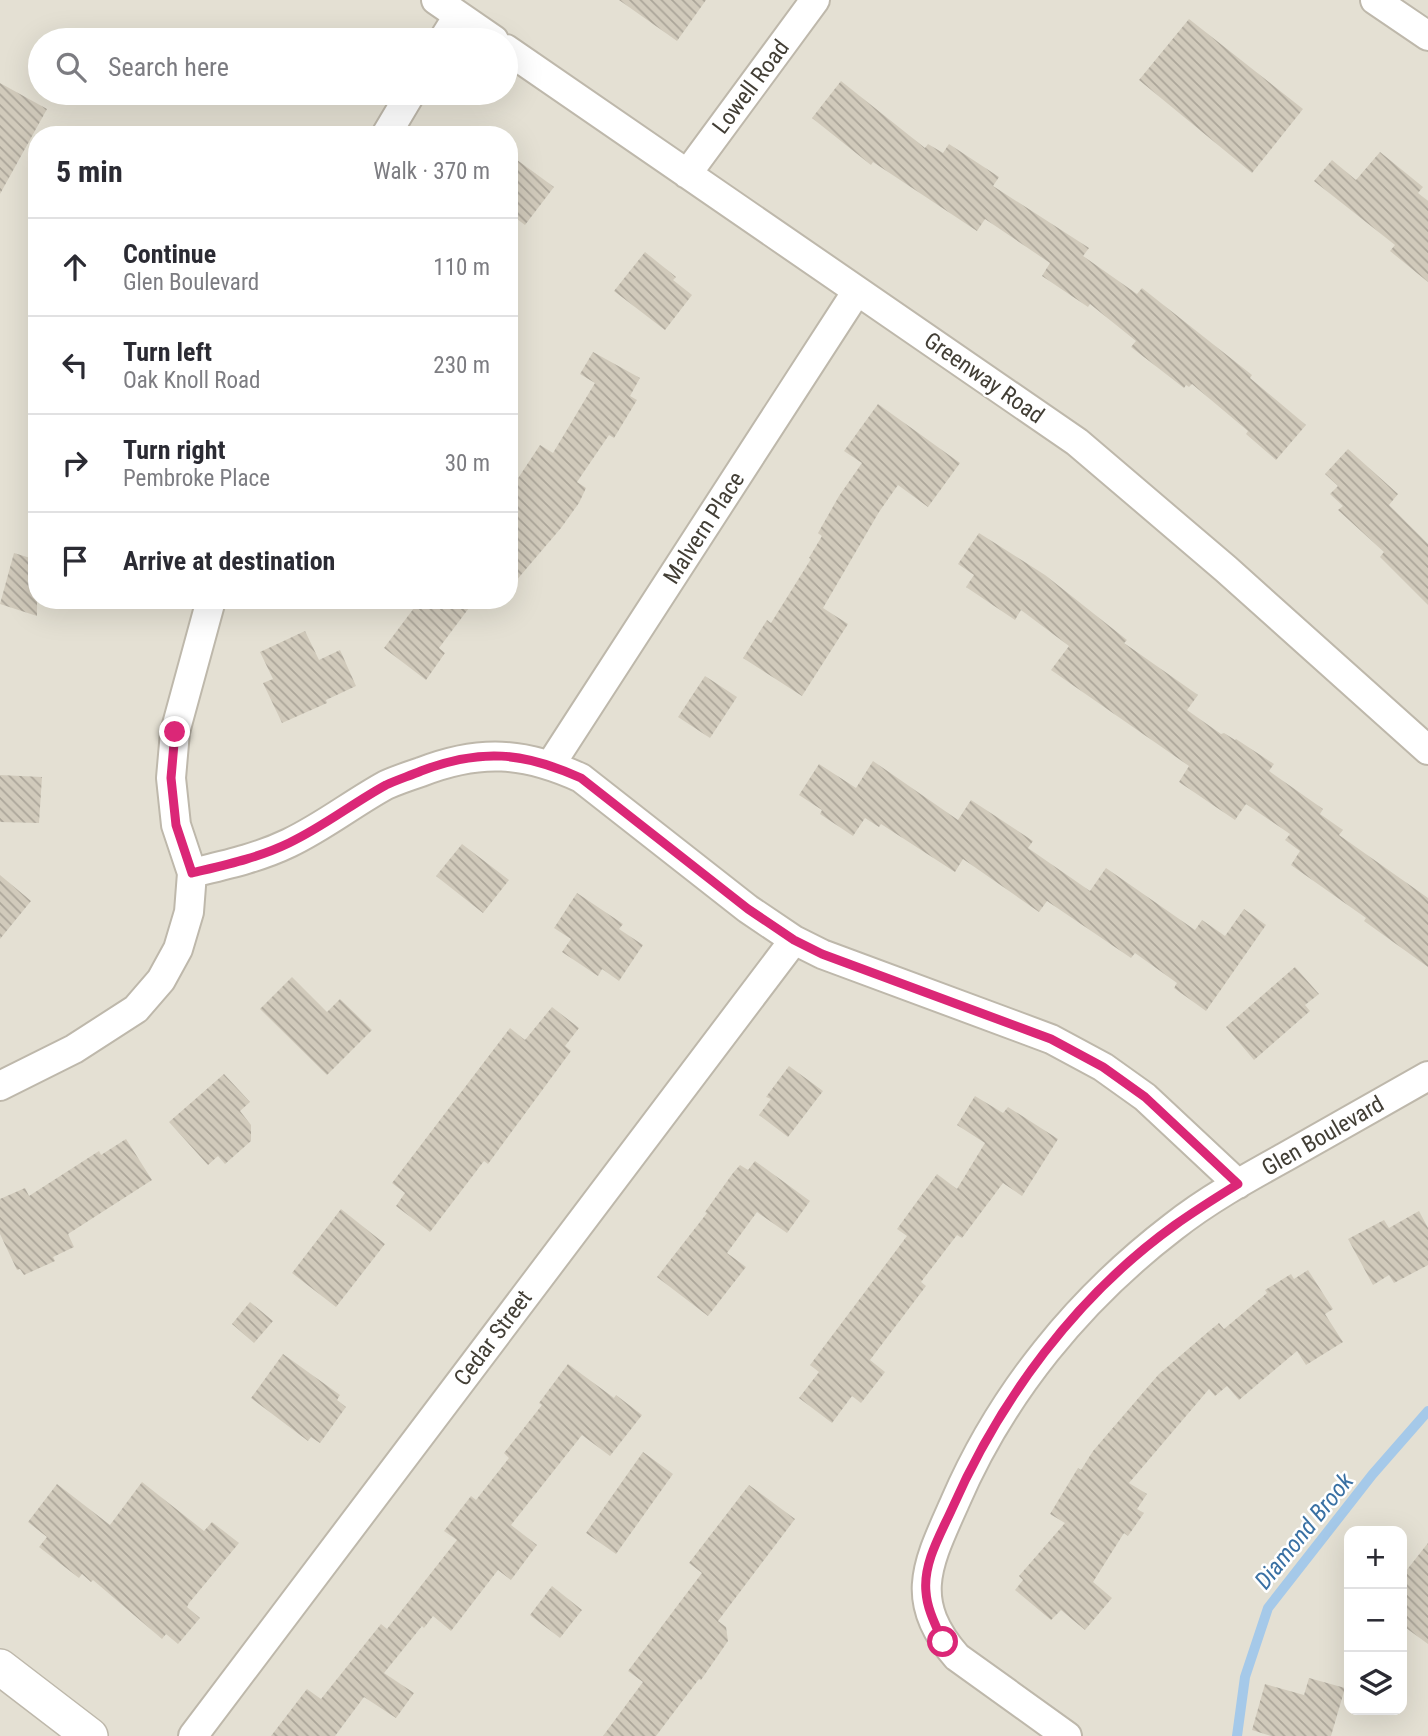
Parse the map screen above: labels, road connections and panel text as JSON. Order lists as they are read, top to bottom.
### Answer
{
  "streets": {
    "street": [
      "Lowell Road",
      "Greenway Road",
      "Malvern Place",
      "Glen Boulevard",
      "Cedar Street"
    ]
  },
  "crossings": [
    ["Lowell Road", "Greenway Road"],
    ["Greenway Road", "Malvern Place"]
  ],
  "water": ["Diamond Brook"],
  "page": {
    "search": "Search here",
    "heading": ["5 min", "Walk · 370 m"],
    "list": [
      ["Continue", "Glen Boulevard", "110 m"],
      ["Turn left", "Oak Knoll Road", "230 m"],
      ["Turn right", "Pembroke Place", "30 m"],
      "Arrive at destination"
    ],
    "map_buttons": ["+", "−"]
  }
}
